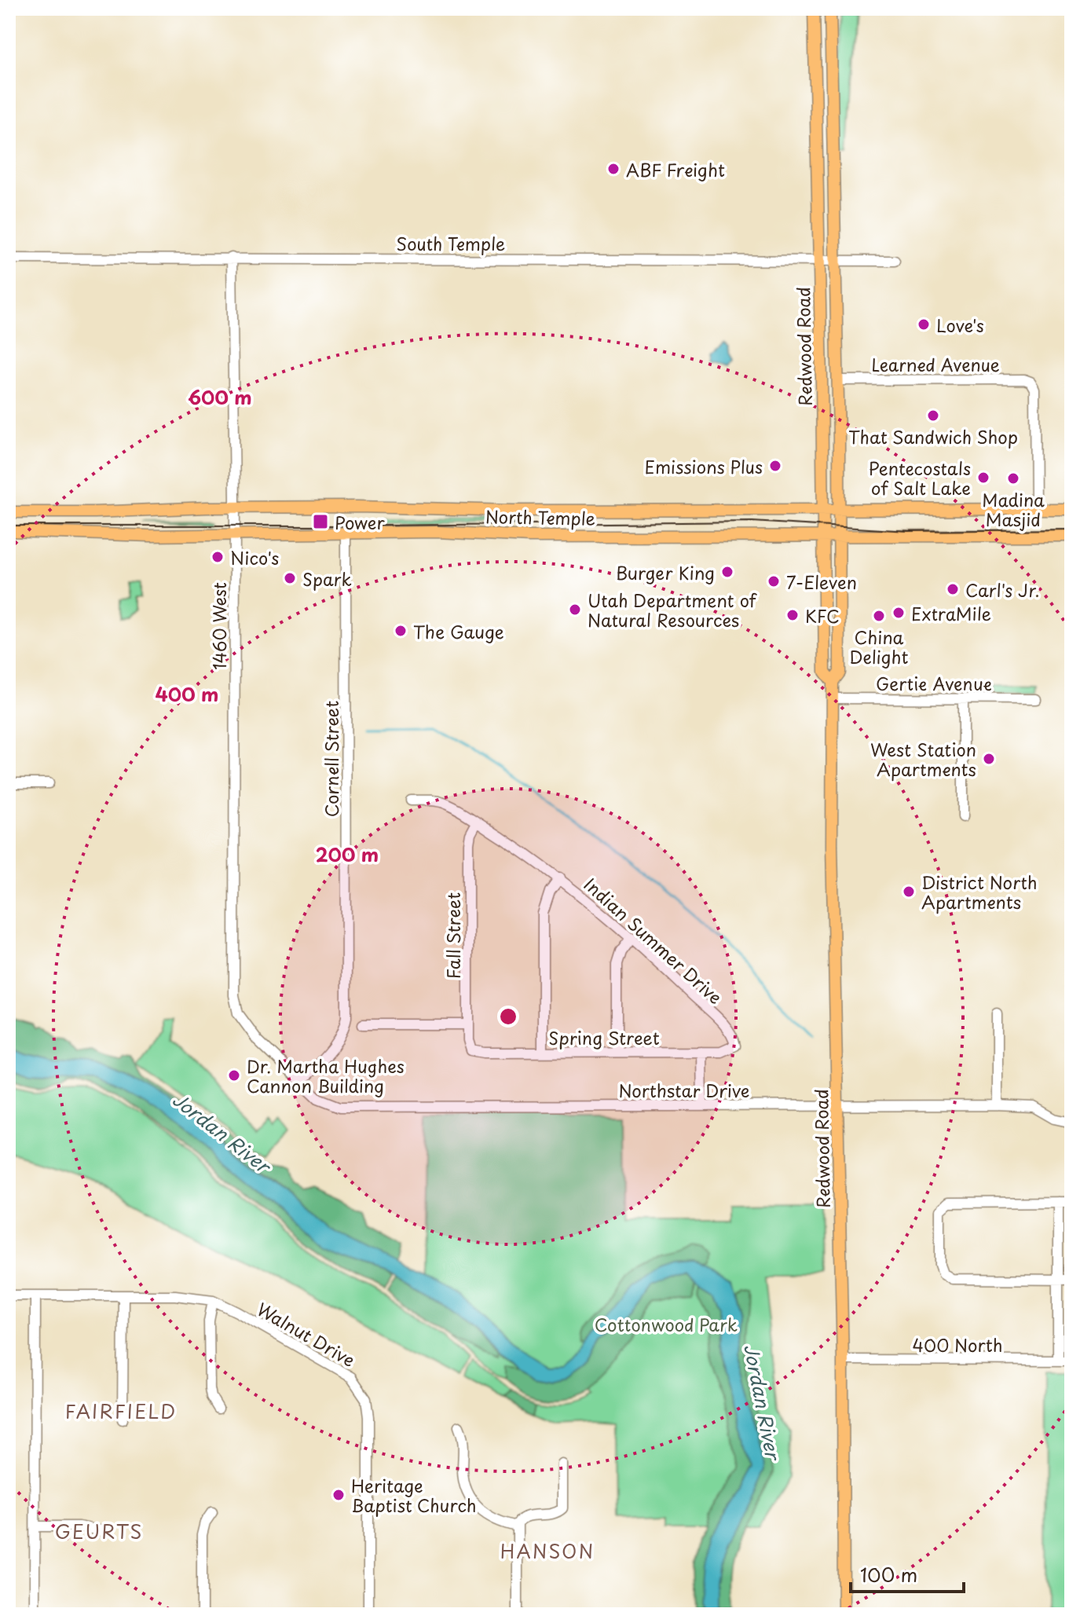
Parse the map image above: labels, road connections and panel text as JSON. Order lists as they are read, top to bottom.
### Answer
{
  "streets": {
    "main road": ["Redwood Road", "North Temple"],
    "street": [
      "South Temple",
      "Learned Avenue",
      "1460 West",
      "Gertie Avenue",
      "Cornell Street",
      "Fall Street",
      "Indian Summer Drive",
      "Spring Street",
      "Northstar Drive",
      "Walnut Drive",
      "400 North"
    ]
  },
  "crossings": [
    ["South Temple", "Redwood Road"],
    ["South Temple", "1460 West"],
    ["Redwood Road", "Learned Avenue"],
    ["Redwood Road", "North Temple"],
    ["Redwood Road", "Gertie Avenue"],
    ["Redwood Road", "Northstar Drive"],
    ["Redwood Road", "400 North"],
    ["Learned Avenue", "North Temple"],
    ["North Temple", "1460 West"],
    ["North Temple", "Cornell Street"],
    ["1460 West", "Cornell Street"],
    ["1460 West", "Northstar Drive"],
    ["Cornell Street", "Northstar Drive"],
    ["Fall Street", "Indian Summer Drive"],
    ["Fall Street", "Spring Street"],
    ["Indian Summer Drive", "Spring Street"]
  ],
  "districts": ["FAIRFIELD", "GEURTS", "HANSON"],
  "water": ["Jordan River"],
  "parks": ["Cottonwood Park"],
  "places": {
    "other": [
      "ABF Freight",
      "Love's",
      "That Sandwich Shop",
      "Emissions Plus",
      "Pentecostals of Salt Lake",
      "Madina Masjid",
      "Nico's",
      "Burger King",
      "Spark",
      "7-Eleven",
      "Carl's Jr.",
      "Utah Department of Natural Resources",
      "ExtraMile",
      "KFC",
      "China Delight",
      "The Gauge",
      "West Station Apartments",
      "District North Apartments",
      "Dr. Martha Hughes Cannon Building",
      "Heritage Baptist Church"
    ],
    "transit": ["Power"]
  },
  "scale_bar": "100 m",
  "rings": ["600 m", "400 m", "200 m"]
}
